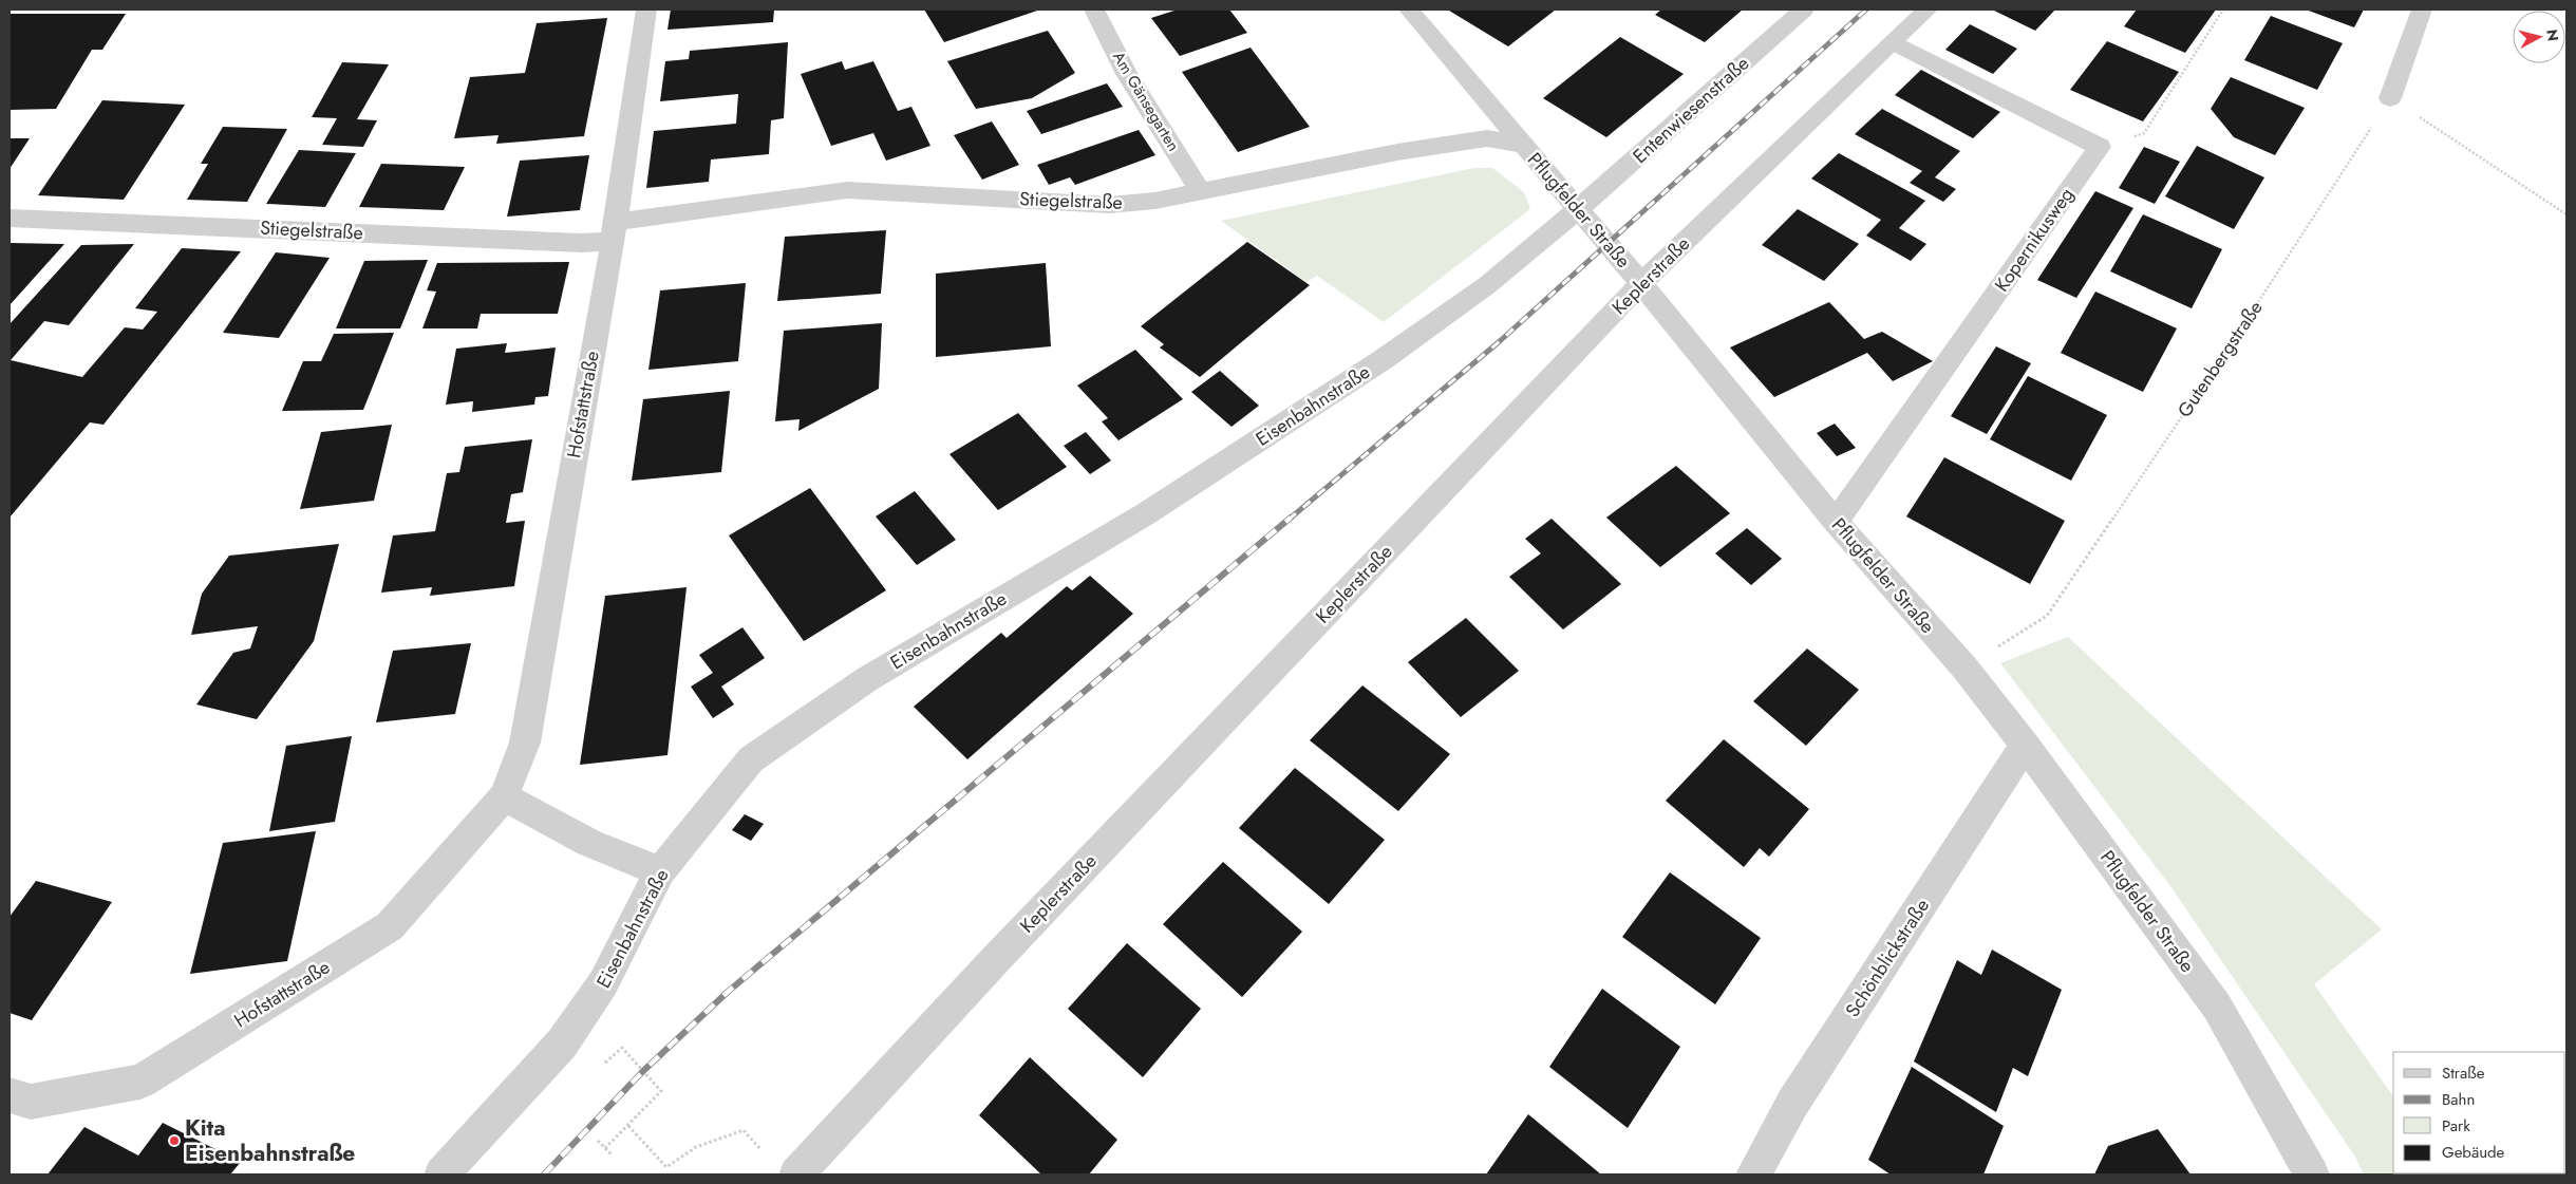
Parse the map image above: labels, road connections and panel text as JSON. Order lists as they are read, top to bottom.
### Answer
{
  "streets": {
    "street": [
      "Am Gänsegarten",
      "Entenwiesenstraße",
      "Stiegelstraße",
      "Pflugfelder Straße",
      "Kopernikusweg",
      "Keplerstraße",
      "Hofstattstraße",
      "Eisenbahnstraße",
      "Schönblickstraße"
    ],
    "path": ["Gutenbergstraße"]
  },
  "crossings": [
    ["Am Gänsegarten", "Stiegelstraße"],
    ["Entenwiesenstraße", "Pflugfelder Straße"],
    ["Entenwiesenstraße", "Eisenbahnstraße"],
    ["Stiegelstraße", "Pflugfelder Straße"],
    ["Stiegelstraße", "Hofstattstraße"],
    ["Pflugfelder Straße", "Kopernikusweg"],
    ["Pflugfelder Straße", "Keplerstraße"],
    ["Pflugfelder Straße", "Gutenbergstraße"],
    ["Pflugfelder Straße", "Eisenbahnstraße"],
    ["Pflugfelder Straße", "Schönblickstraße"],
    ["Kopernikusweg", "Keplerstraße"]
  ],
  "places": ["Kita Eisenbahnstraße"],
  "legend": [
    "Straße",
    "Bahn",
    "Park",
    "Gebäude"
  ],
  "north": "right"
}
